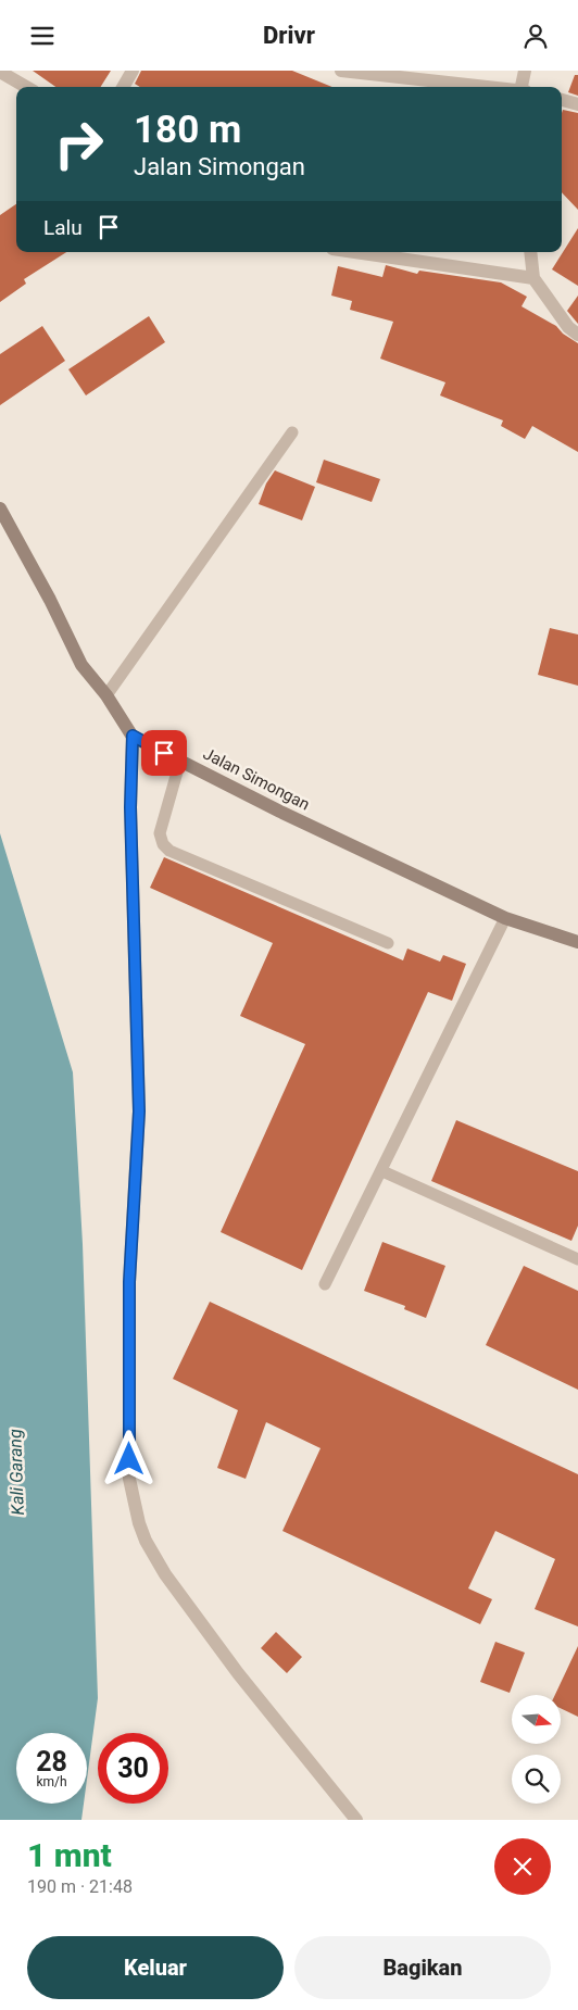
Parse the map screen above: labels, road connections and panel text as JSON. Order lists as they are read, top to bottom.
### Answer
{
  "streets": {
    "main road": ["Jalan Simongan"]
  },
  "water": ["Kali Garang"],
  "north": "right",
  "page": {
    "header": "Drivr",
    "turn": ["180 m", "Jalan Simongan"],
    "then": "Lalu",
    "speed": "28 km/h",
    "limit": "30",
    "heading": ["1 mnt", "190 m · 21:48"],
    "buttons": ["Keluar", "Bagikan"]
  }
}
